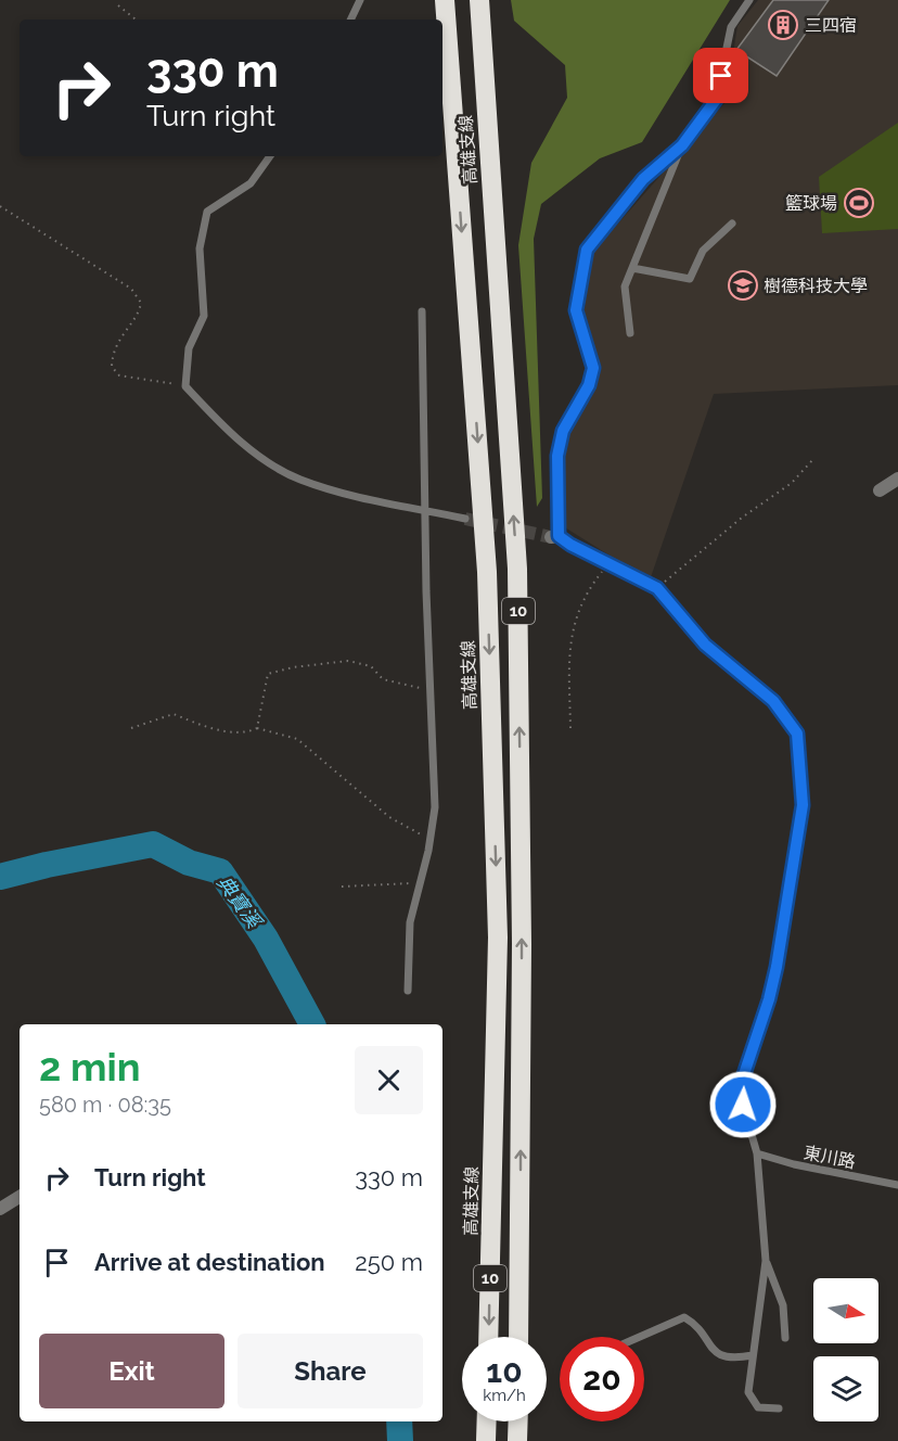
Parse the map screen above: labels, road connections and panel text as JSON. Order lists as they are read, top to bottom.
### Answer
{
  "streets": {
    "highway": ["高雄支線", "10"],
    "lane": ["東川路"]
  },
  "water": ["典寶溪"],
  "places": {
    "building": ["三四宿"],
    "sports": ["籃球場"],
    "school or university": ["樹德科技大學"]
  },
  "north": "right",
  "page": {
    "turn": ["330 m", "Turn right"],
    "heading": ["2 min", "580 m · 08:35"],
    "list": [
      {
        "name": "Turn right",
        "value": "330 m"
      },
      {
        "name": "Arrive at destination",
        "value": "250 m"
      }
    ],
    "buttons": ["Exit", "Share"],
    "speed": "10 km/h",
    "limit": "20"
  }
}
